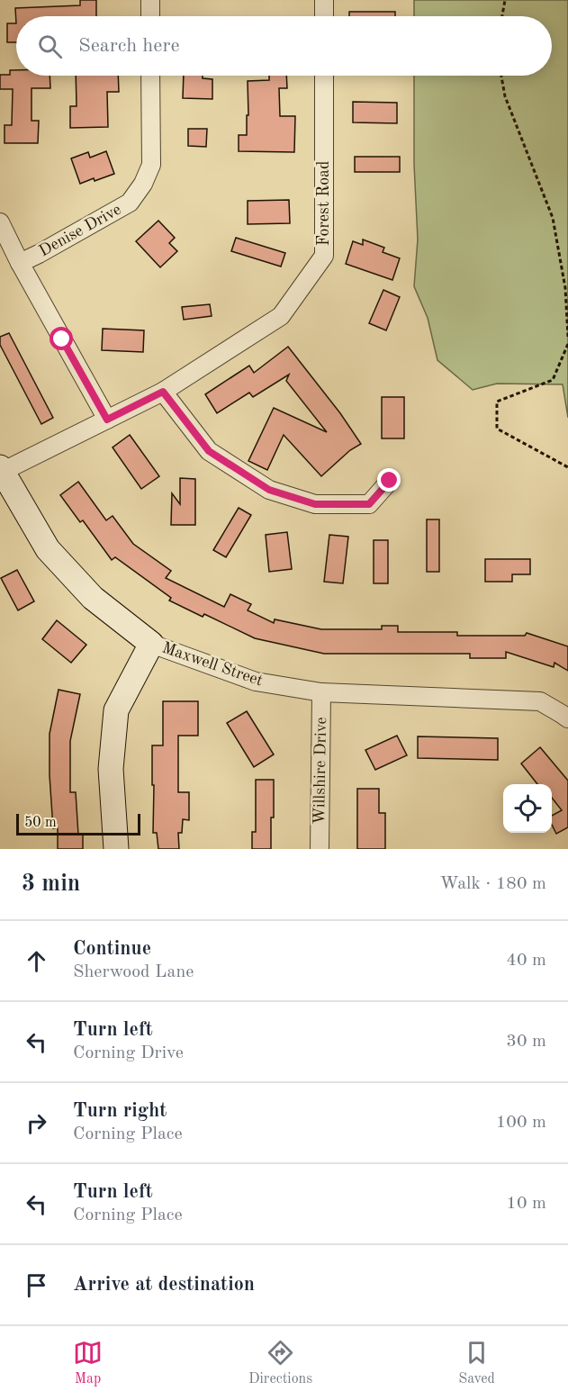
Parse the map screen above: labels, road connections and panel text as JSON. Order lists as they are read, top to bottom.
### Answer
{
  "streets": {
    "street": [
      "Forest Road",
      "Denise Drive",
      "Maxwell Street",
      "Willshire Drive"
    ]
  },
  "crossings": [
    ["Forest Road", "Maxwell Street"],
    ["Maxwell Street", "Willshire Drive"]
  ],
  "scale_bar": "50 m",
  "page": {
    "search": "Search here",
    "scale": "50 m",
    "heading": ["3 min", "Walk · 180 m"],
    "list": [
      ["Continue", "Sherwood Lane", "40 m"],
      ["Turn left", "Corning Drive", "30 m"],
      ["Turn right", "Corning Place", "100 m"],
      ["Turn left", "Corning Place", "10 m"],
      "Arrive at destination"
    ],
    "nav": ["Map", "Directions", "Saved"]
  }
}
